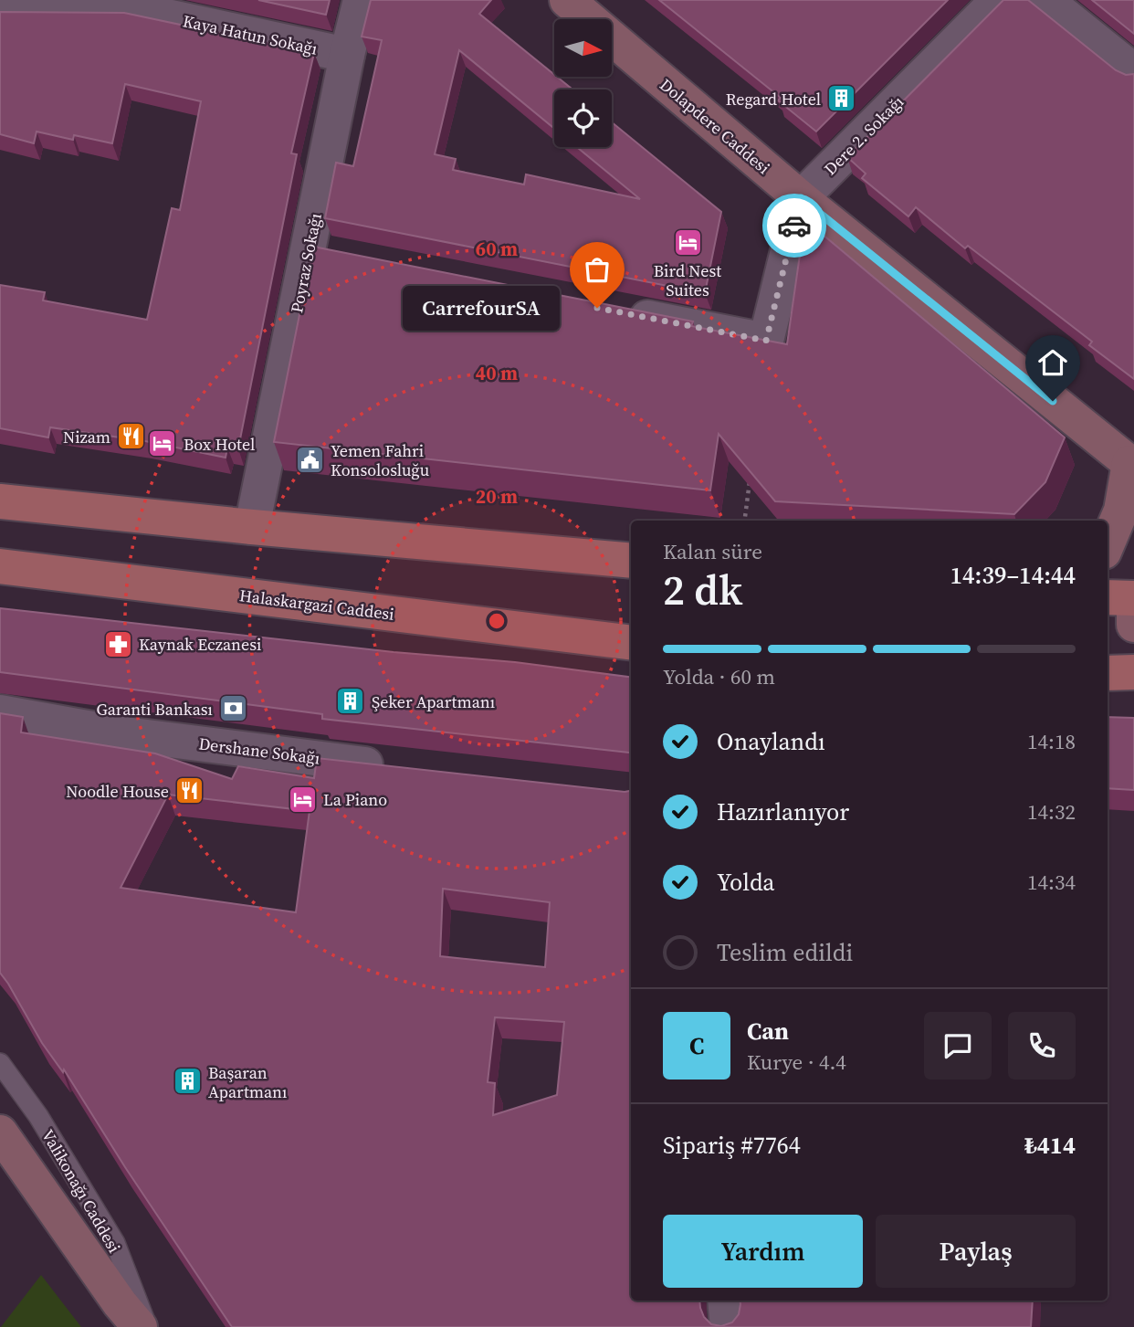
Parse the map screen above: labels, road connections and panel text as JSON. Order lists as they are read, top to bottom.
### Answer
{
  "streets": {
    "main road": ["Dolapdere Caddesi", "Halaskargazi Caddesi", "Valikonağı Caddesi"],
    "street": [
      "Kaya Hatun Sokağı",
      "Dere 2. Sokağı",
      "Poyraz Sokağı",
      "Dershane Sokağı"
    ]
  },
  "crossings": [
    ["Kaya Hatun Sokağı", "Poyraz Sokağı"],
    ["Dolapdere Caddesi", "Dere 2. Sokağı"]
  ],
  "places": {
    "building": ["Regard Hotel", "Şeker Apartmanı", "Başaran Apartmanı"],
    "hotel": ["Bird Nest Suites", "Box Hotel", "La Piano"],
    "other": ["CarrefourSA"],
    "restaurant": ["Nizam", "Noodle House"],
    "public building": ["Yemen Fahri Konsolosluğu"],
    "pharmacy": ["Kaynak Eczanesi"],
    "bank": ["Garanti Bankası"]
  },
  "north": "right",
  "page": {
    "bubble": "CarrefourSA",
    "heading": ["2 dk", "Kalan süre", "14:39–14:44"],
    "panel": [
      "Can",
      "Kurye · 4.4",
      "Sipariş #7764",
      "₺414"
    ],
    "bar": "Yolda · 60 m",
    "list": [
      ["Onaylandı", "14:18"],
      ["Hazırlanıyor", "14:32"],
      ["Yolda", "14:34"],
      "Teslim edildi"
    ],
    "round": "C",
    "buttons": ["Yardım", "Paylaş"]
  },
  "rings": ["60 m", "40 m", "20 m"]
}
